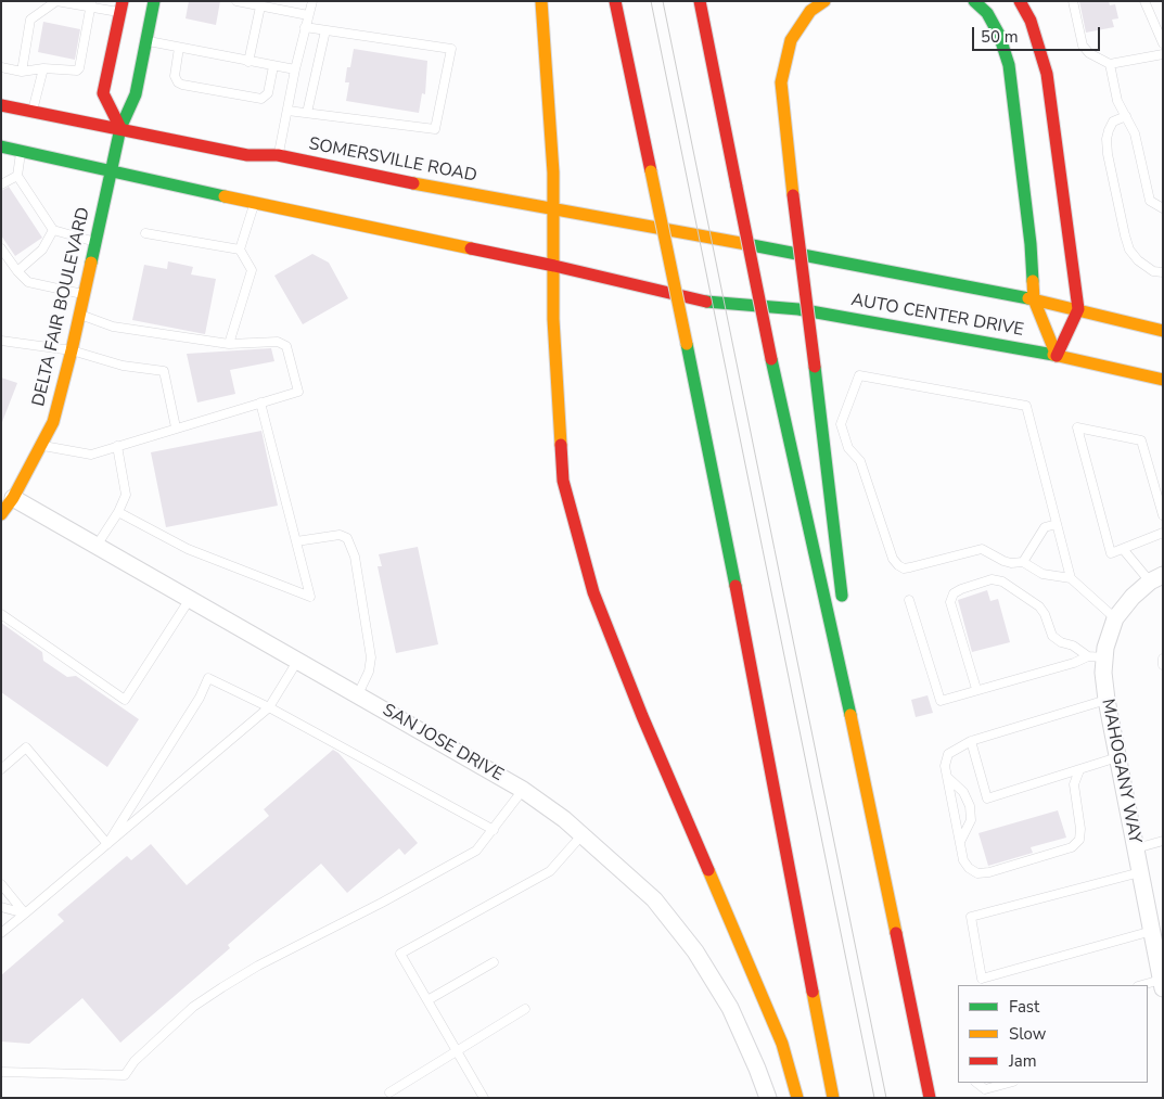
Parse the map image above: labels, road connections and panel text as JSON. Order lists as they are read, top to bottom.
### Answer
{
  "streets": {
    "main road": ["SOMERSVILLE ROAD", "DELTA FAIR BOULEVARD", "AUTO CENTER DRIVE"],
    "street": ["SAN JOSE DRIVE", "MAHOGANY WAY"]
  },
  "crossings": [
    ["SOMERSVILLE ROAD", "DELTA FAIR BOULEVARD"],
    ["SOMERSVILLE ROAD", "AUTO CENTER DRIVE"],
    ["DELTA FAIR BOULEVARD", "SAN JOSE DRIVE"]
  ],
  "legend": ["Fast", "Slow", "Jam"],
  "scale_bar": "50 m"
}
